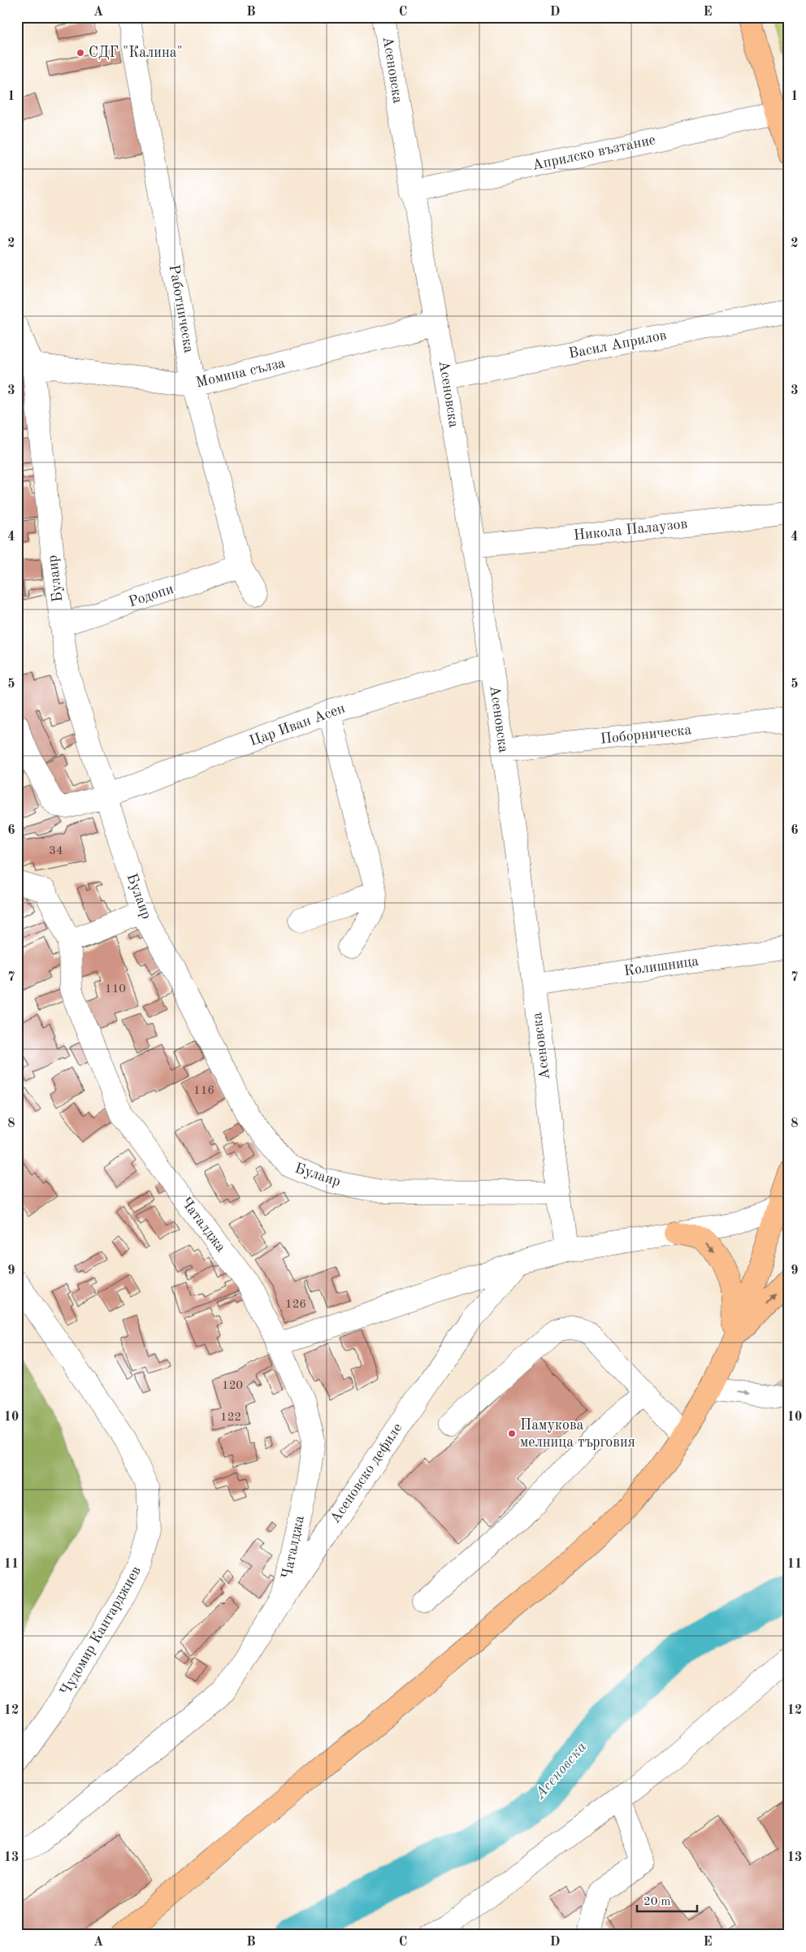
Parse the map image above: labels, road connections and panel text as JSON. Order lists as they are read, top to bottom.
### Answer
{
  "streets": {
    "street": [
      "Асеновска",
      "Априлско възтание",
      "Работническа",
      "Васил Априлов",
      "Момина сълза",
      "Никола Палаузов",
      "Булаир",
      "Родопи",
      "Цар Иван Асен",
      "Поборническа",
      "Колишница",
      "Чаталджа",
      "Асеновско дефиле",
      "Чудомир Кантарджиев"
    ]
  },
  "crossings": [
    ["Асеновска", "Априлско възтание"],
    ["Асеновска", "Васил Априлов"],
    ["Асеновска", "Момина сълза"],
    ["Асеновска", "Никола Палаузов"],
    ["Асеновска", "Булаир"],
    ["Асеновска", "Цар Иван Асен"],
    ["Асеновска", "Поборническа"],
    ["Асеновска", "Колишница"],
    ["Работническа", "Момина сълза"],
    ["Работническа", "Родопи"],
    ["Момина сълза", "Булаир"],
    ["Булаир", "Родопи"],
    ["Булаир", "Цар Иван Асен"],
    ["Чаталджа", "Асеновско дефиле"]
  ],
  "water": ["Асеновска"],
  "places": ["СДГ \"Калина\"", "Памукова мелница търговия"],
  "house_numbers": [
    "34",
    "110",
    "116",
    "126",
    "120",
    "122"
  ],
  "scale_bar": "20 m",
  "grid": {
    "columns": [
      "A",
      "B",
      "C",
      "D",
      "E"
    ],
    "rows": [
      "1",
      "2",
      "3",
      "4",
      "5",
      "6",
      "7",
      "8",
      "9",
      "10",
      "11",
      "12",
      "13"
    ]
  }
}
